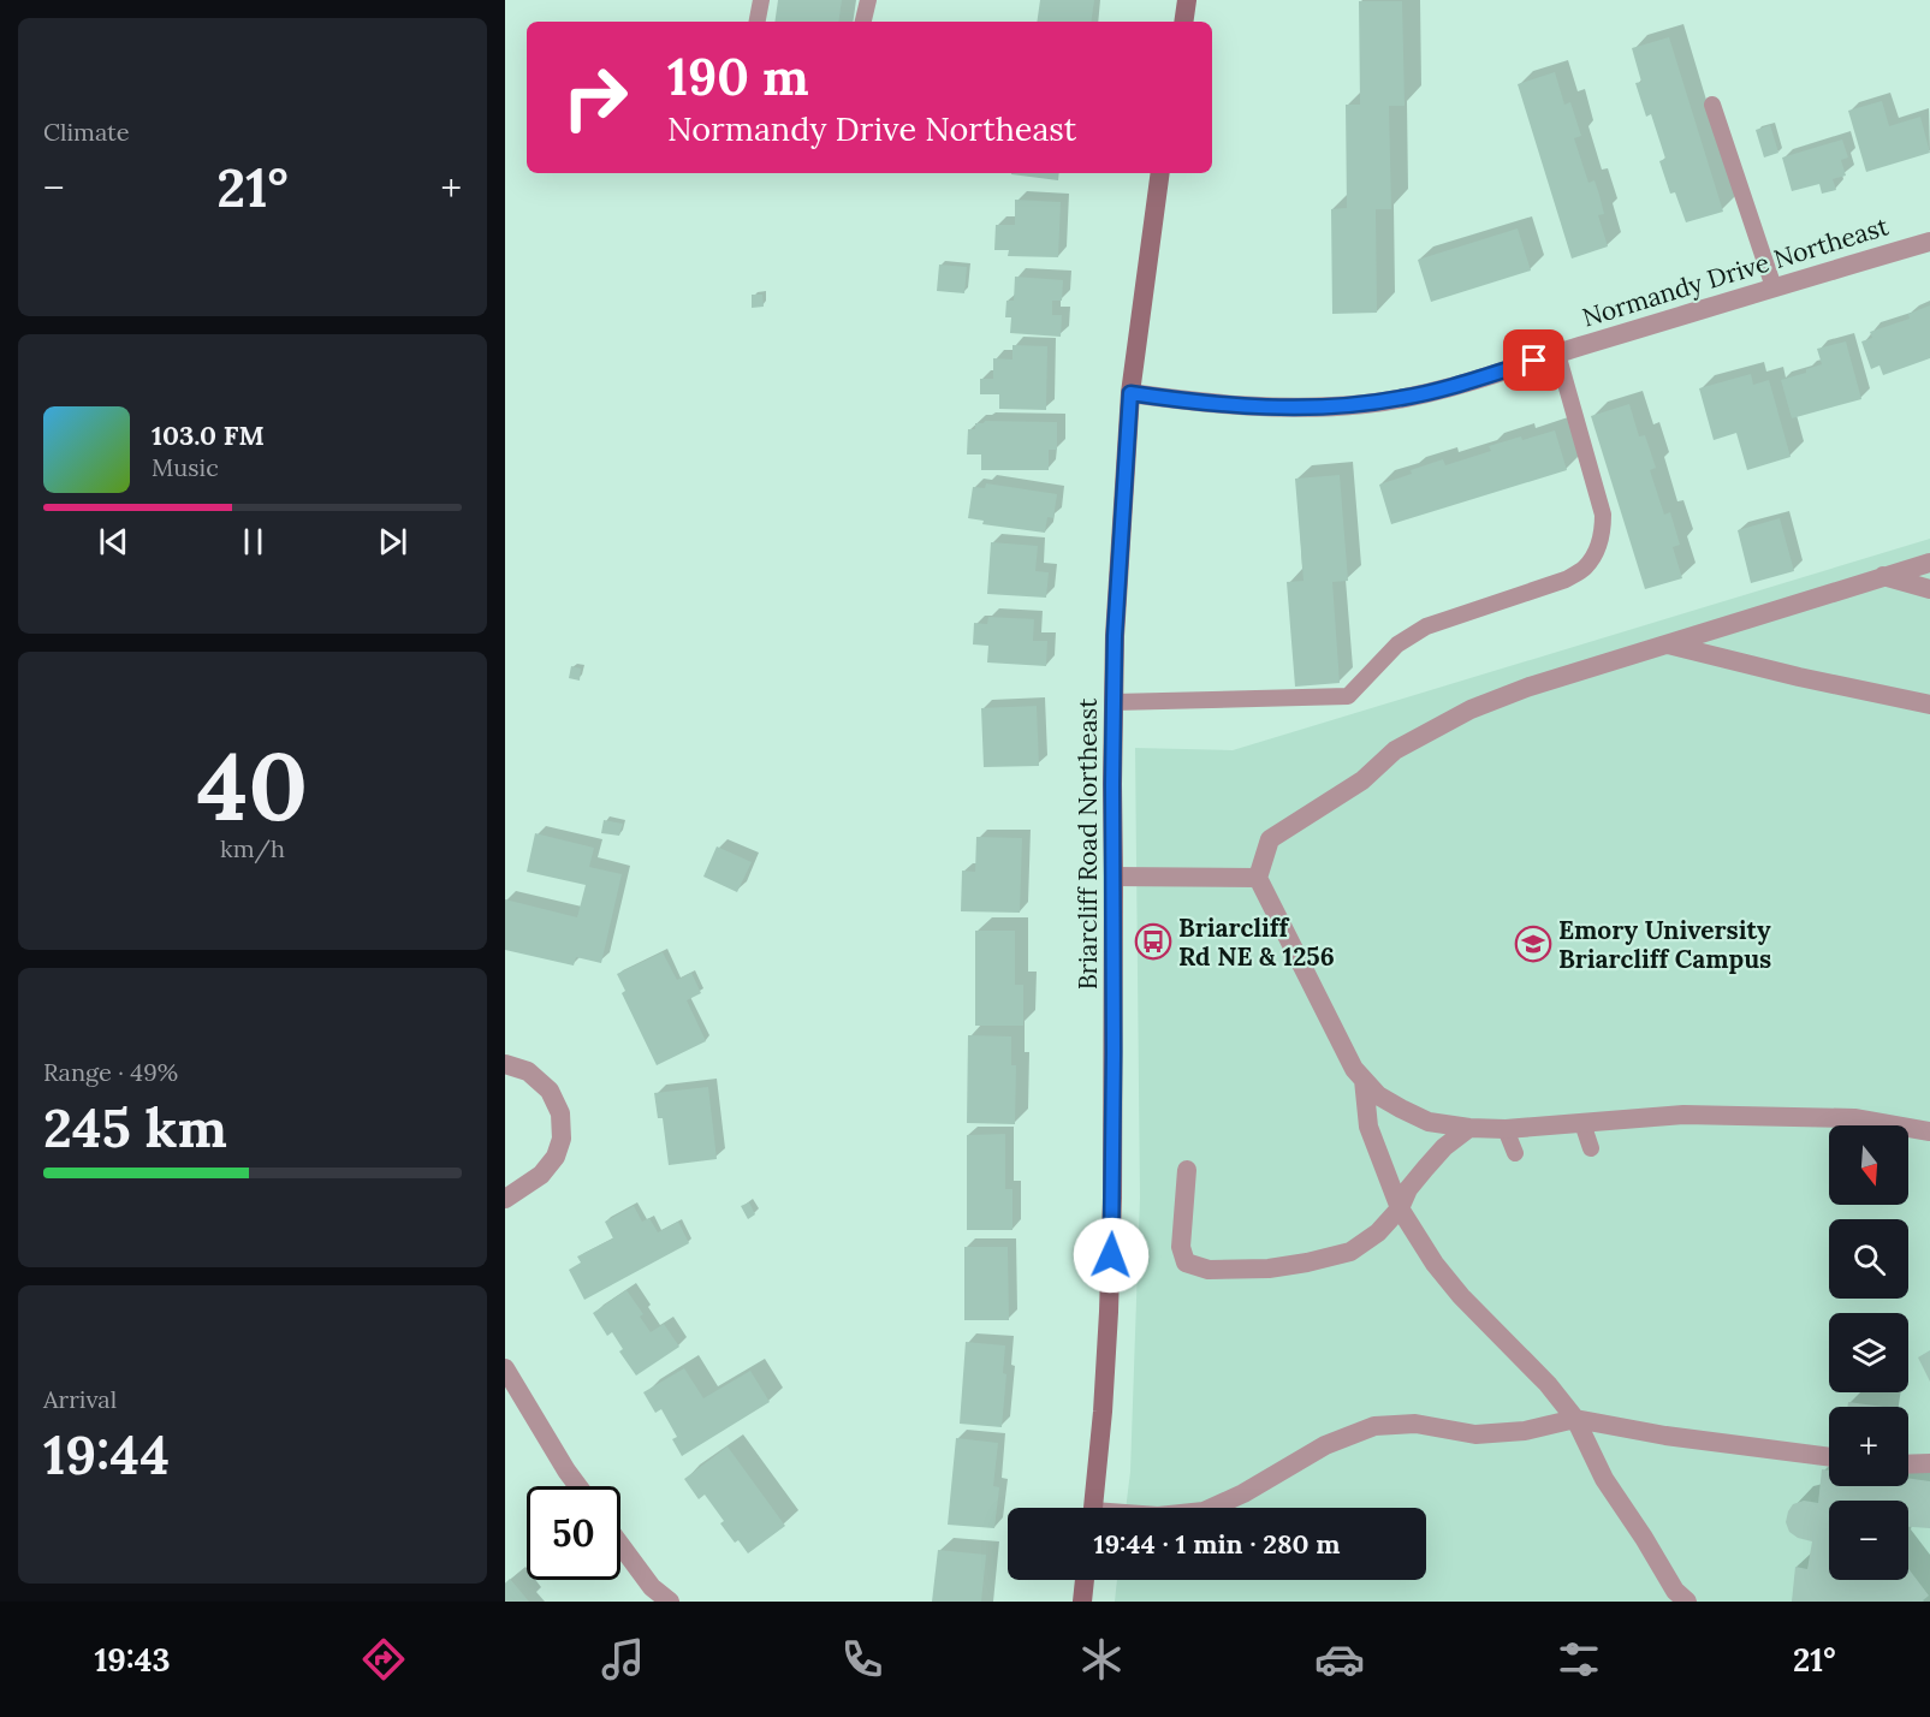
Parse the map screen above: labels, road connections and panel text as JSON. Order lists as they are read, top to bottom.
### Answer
{
  "streets": {
    "main road": ["Briarcliff Road Northeast"],
    "street": ["Normandy Drive Northeast"]
  },
  "crossings": [
    ["Normandy Drive Northeast", "Briarcliff Road Northeast"]
  ],
  "places": {
    "bus stop": ["Briarcliff Rd NE & 1256"],
    "school or university": ["Emory University Briarcliff Campus"]
  },
  "north": "bottom",
  "page": {
    "tile": [
      "Climate",
      ["40", "km/h"],
      ["Range · 49%", "245 km"],
      ["Arrival", "19:44"]
    ],
    "turn": ["190 m", "Normandy Drive Northeast"],
    "heat": ["−", "21°", "+"],
    "song": ["103.0 FM", "Music"],
    "map_buttons": ["+", "−"],
    "limit": "50",
    "trip": "19:44 · 1 min · 280 m",
    "tabs": ["19:43", "21°"]
  }
}
